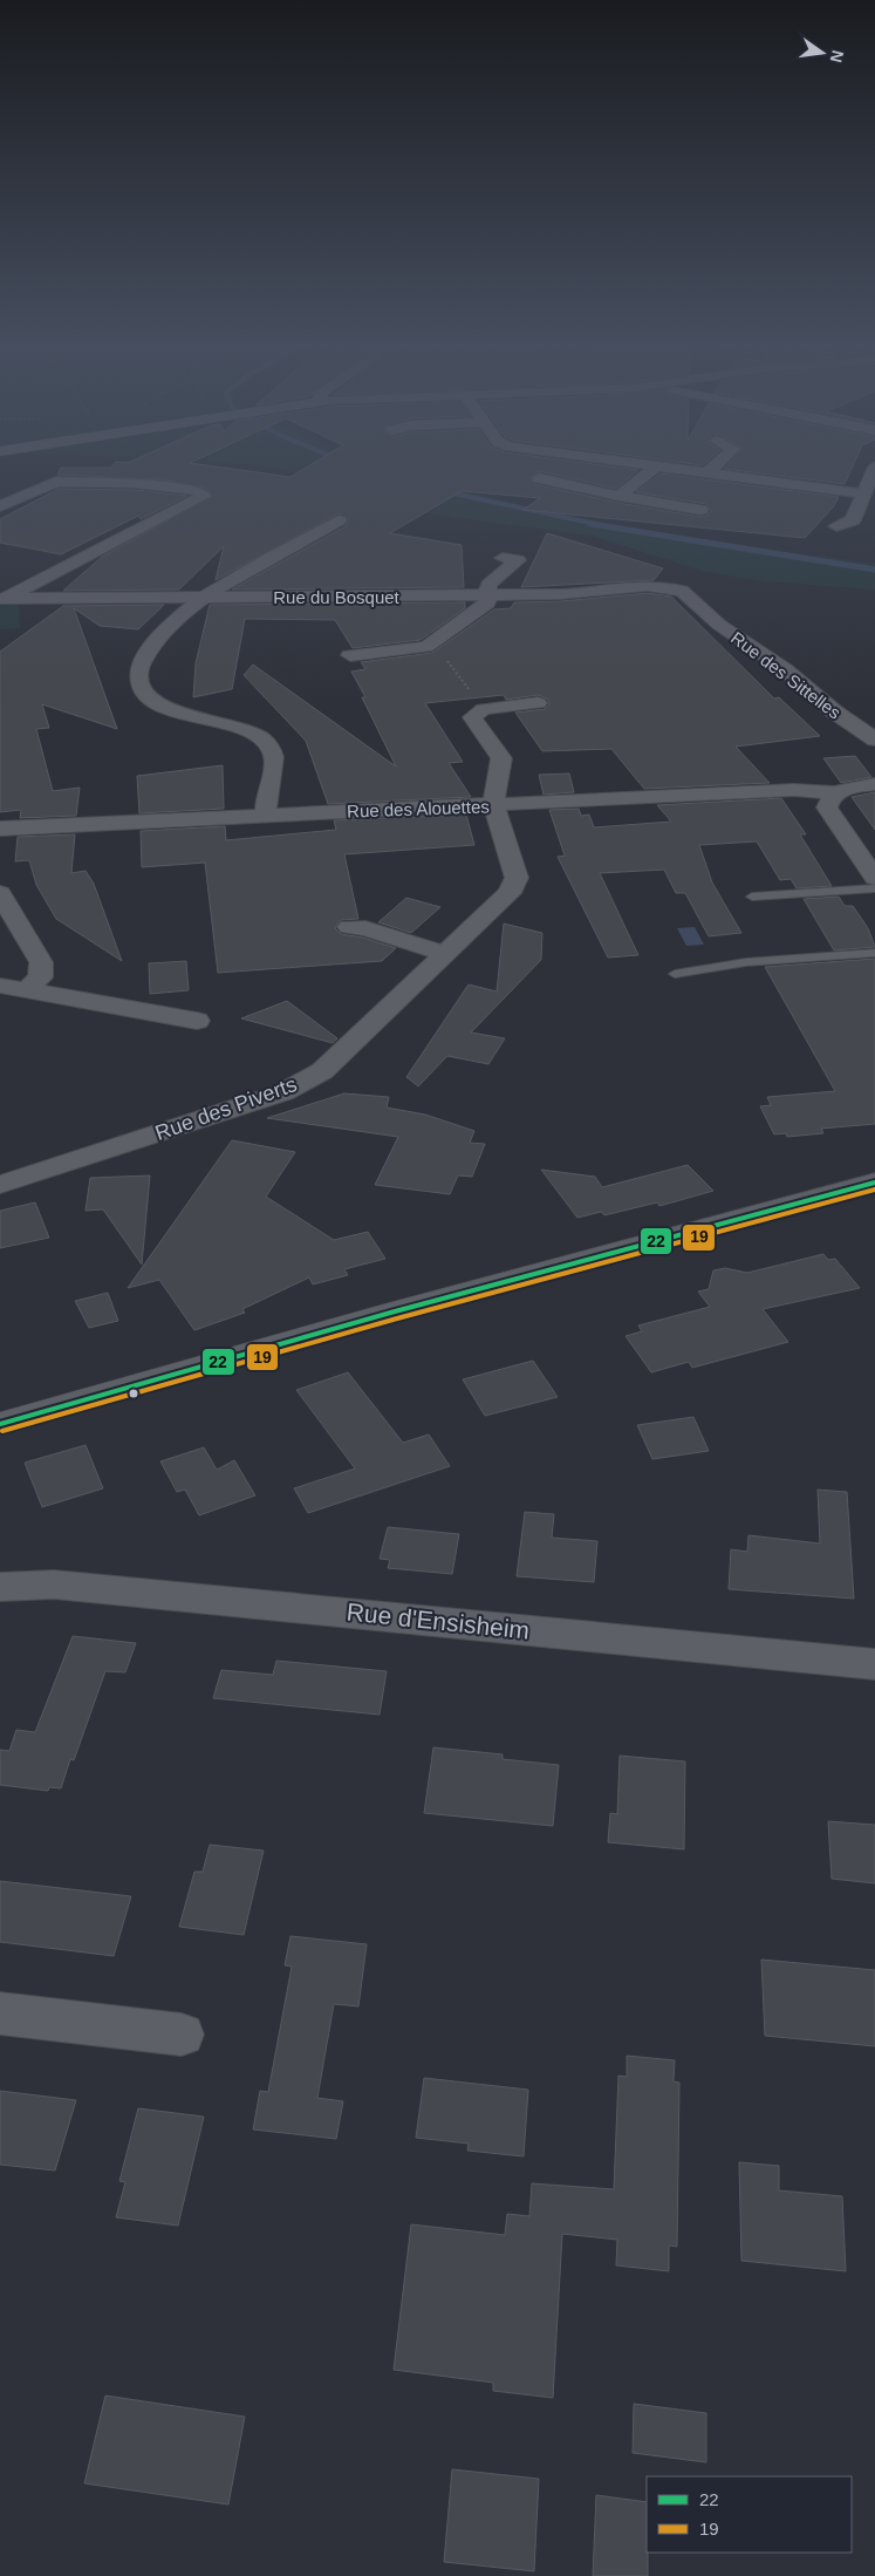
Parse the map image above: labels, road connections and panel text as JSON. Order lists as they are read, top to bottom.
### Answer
{
  "streets": {
    "street": [
      "Rue du Bosquet",
      "Rue des Sittelles",
      "Rue des Alouettes",
      "Rue des Piverts",
      "Rue d'Ensisheim"
    ]
  },
  "crossings": [
    ["Rue du Bosquet", "Rue des Sittelles"],
    ["Rue des Alouettes", "Rue des Piverts"]
  ],
  "lines": ["transit line 22", "transit line 19"],
  "legend": ["22", "19"],
  "north": "right"
}
